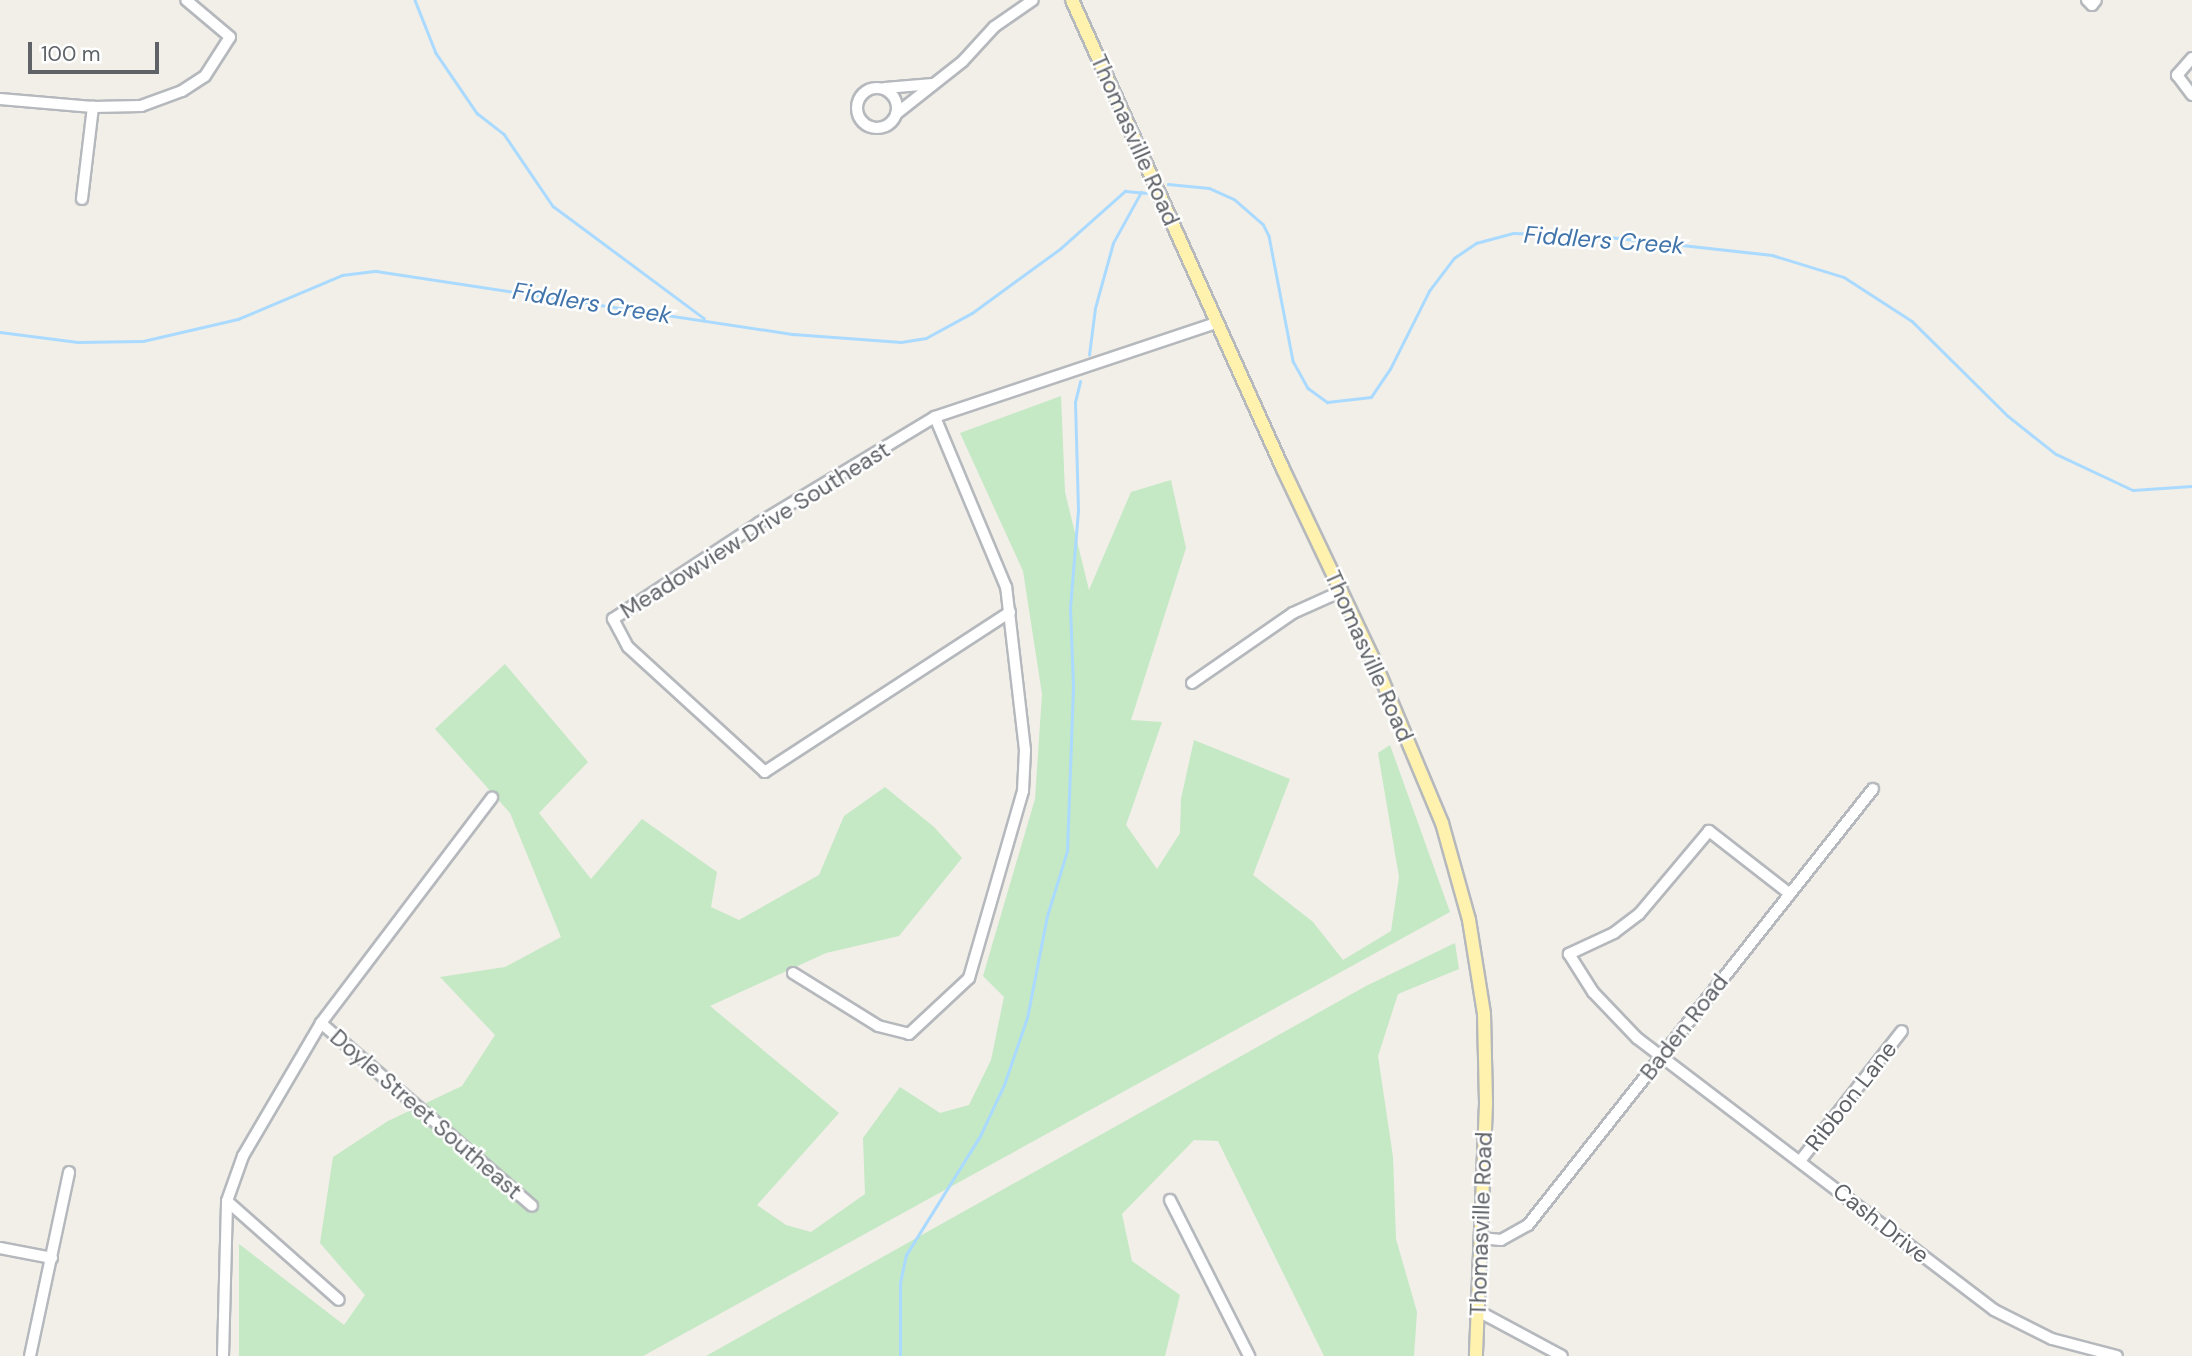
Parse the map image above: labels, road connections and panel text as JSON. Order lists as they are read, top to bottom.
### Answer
{
  "streets": {
    "main road": ["Thomasville Road"],
    "street": [
      "Meadowview Drive Southeast",
      "Baden Road",
      "Ribbon Lane",
      "Doyle Street Southeast",
      "Cash Drive"
    ]
  },
  "crossings": [
    ["Thomasville Road", "Meadowview Drive Southeast"],
    ["Thomasville Road", "Baden Road"],
    ["Baden Road", "Cash Drive"],
    ["Ribbon Lane", "Cash Drive"]
  ],
  "water": ["Fiddlers Creek"],
  "scale_bar": "100 m"
}
